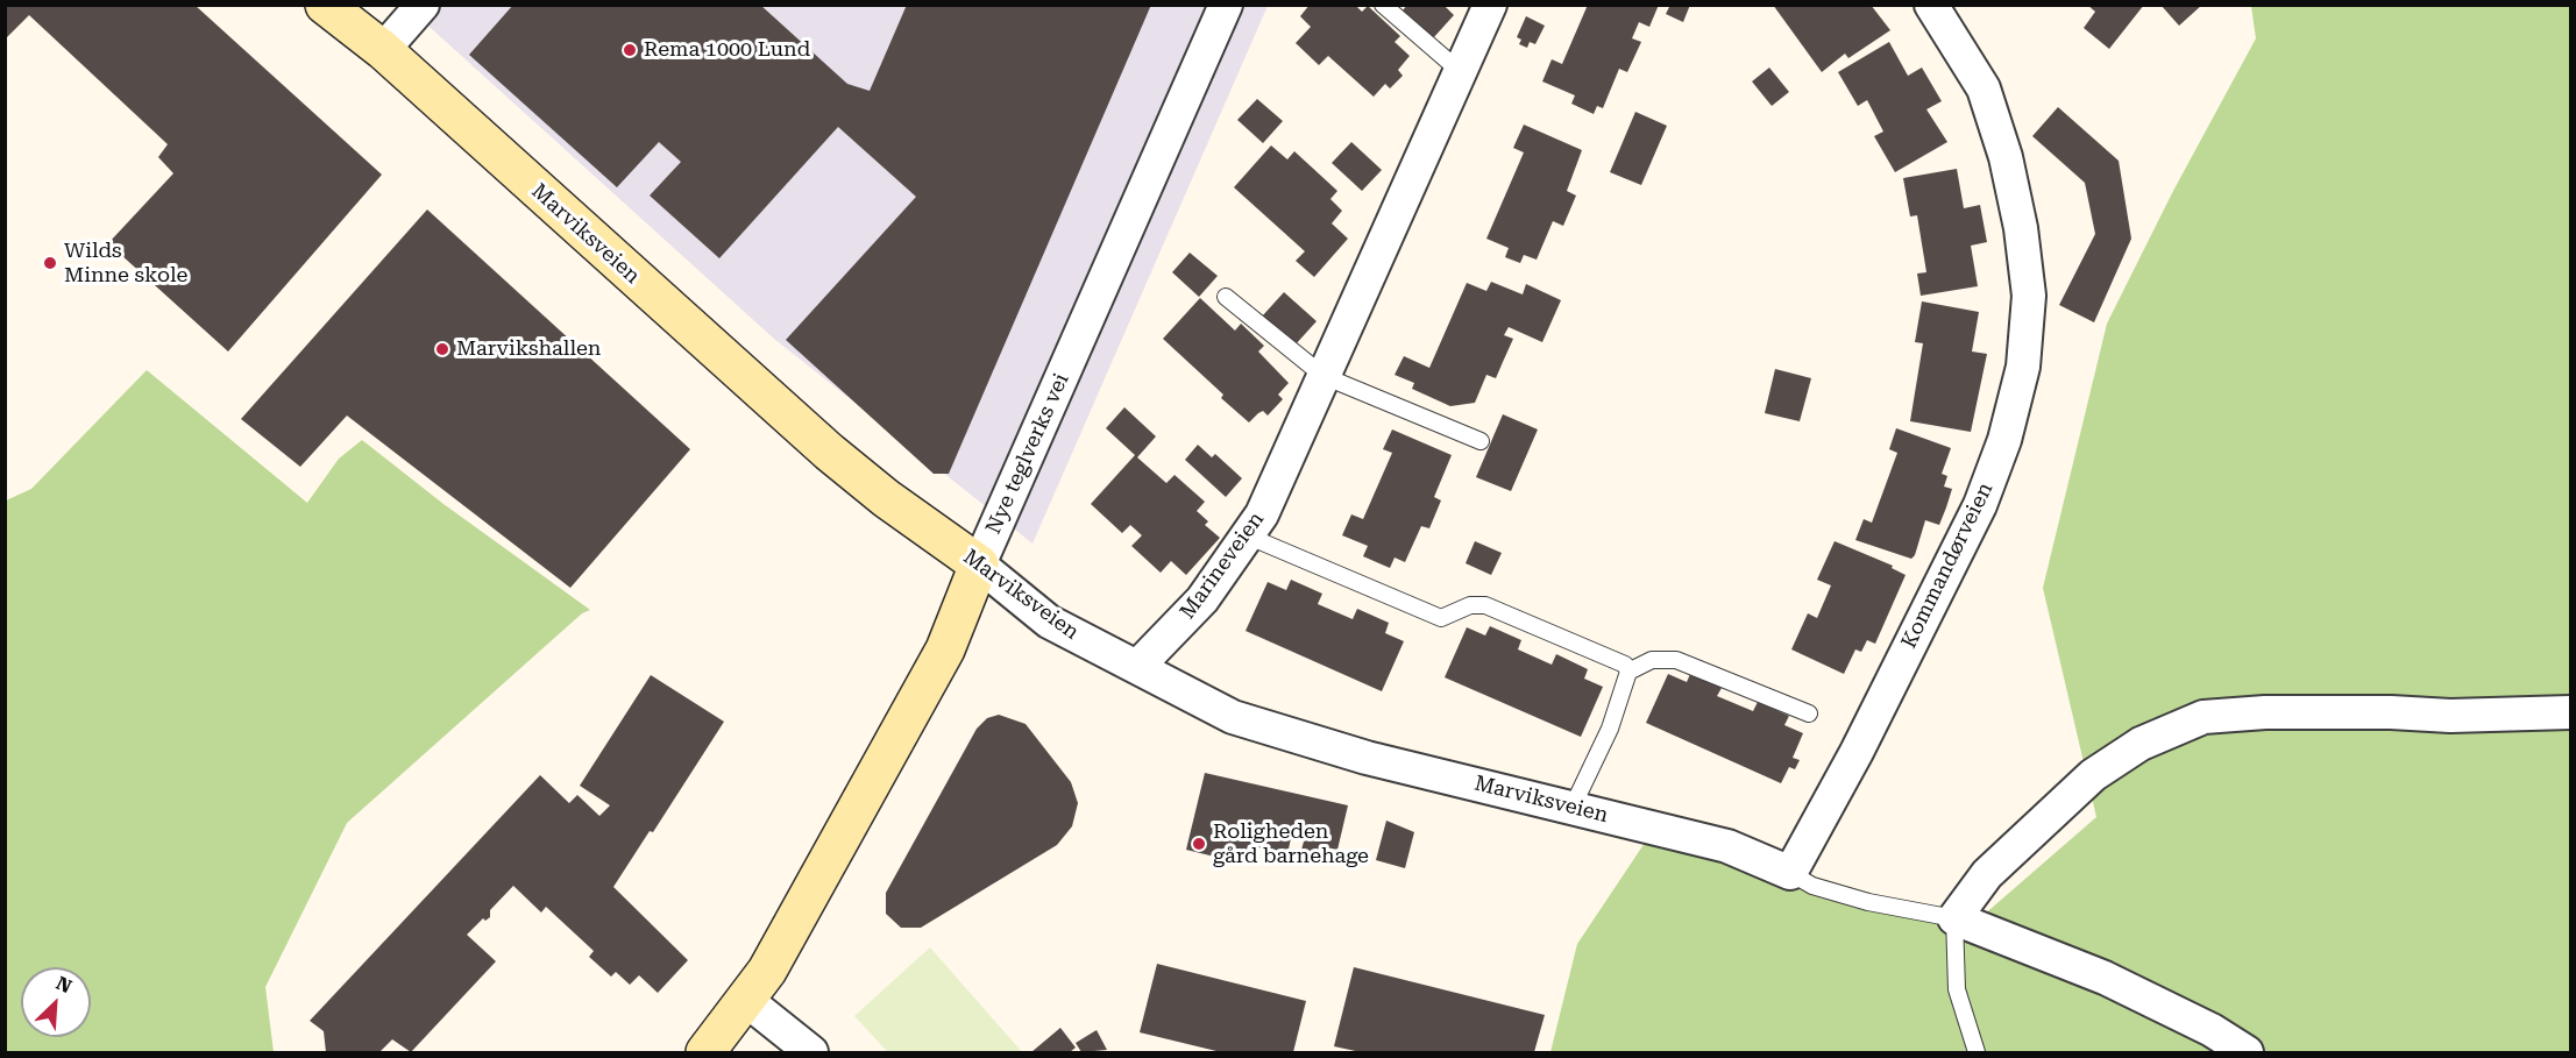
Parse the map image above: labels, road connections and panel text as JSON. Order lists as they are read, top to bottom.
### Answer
{
  "streets": {
    "street": [
      "Marviksveien",
      "Nye teglverks vei",
      "Marineveien",
      "Kommandørveien"
    ]
  },
  "crossings": [
    ["Marviksveien", "Nye teglverks vei"],
    ["Marviksveien", "Marineveien"],
    ["Marviksveien", "Kommandørveien"]
  ],
  "places": [
    "Rema 1000 Lund",
    "Wilds Minne skole",
    "Marvikshallen",
    "Roligheden gård barnehage"
  ],
  "north": "top right"
}
